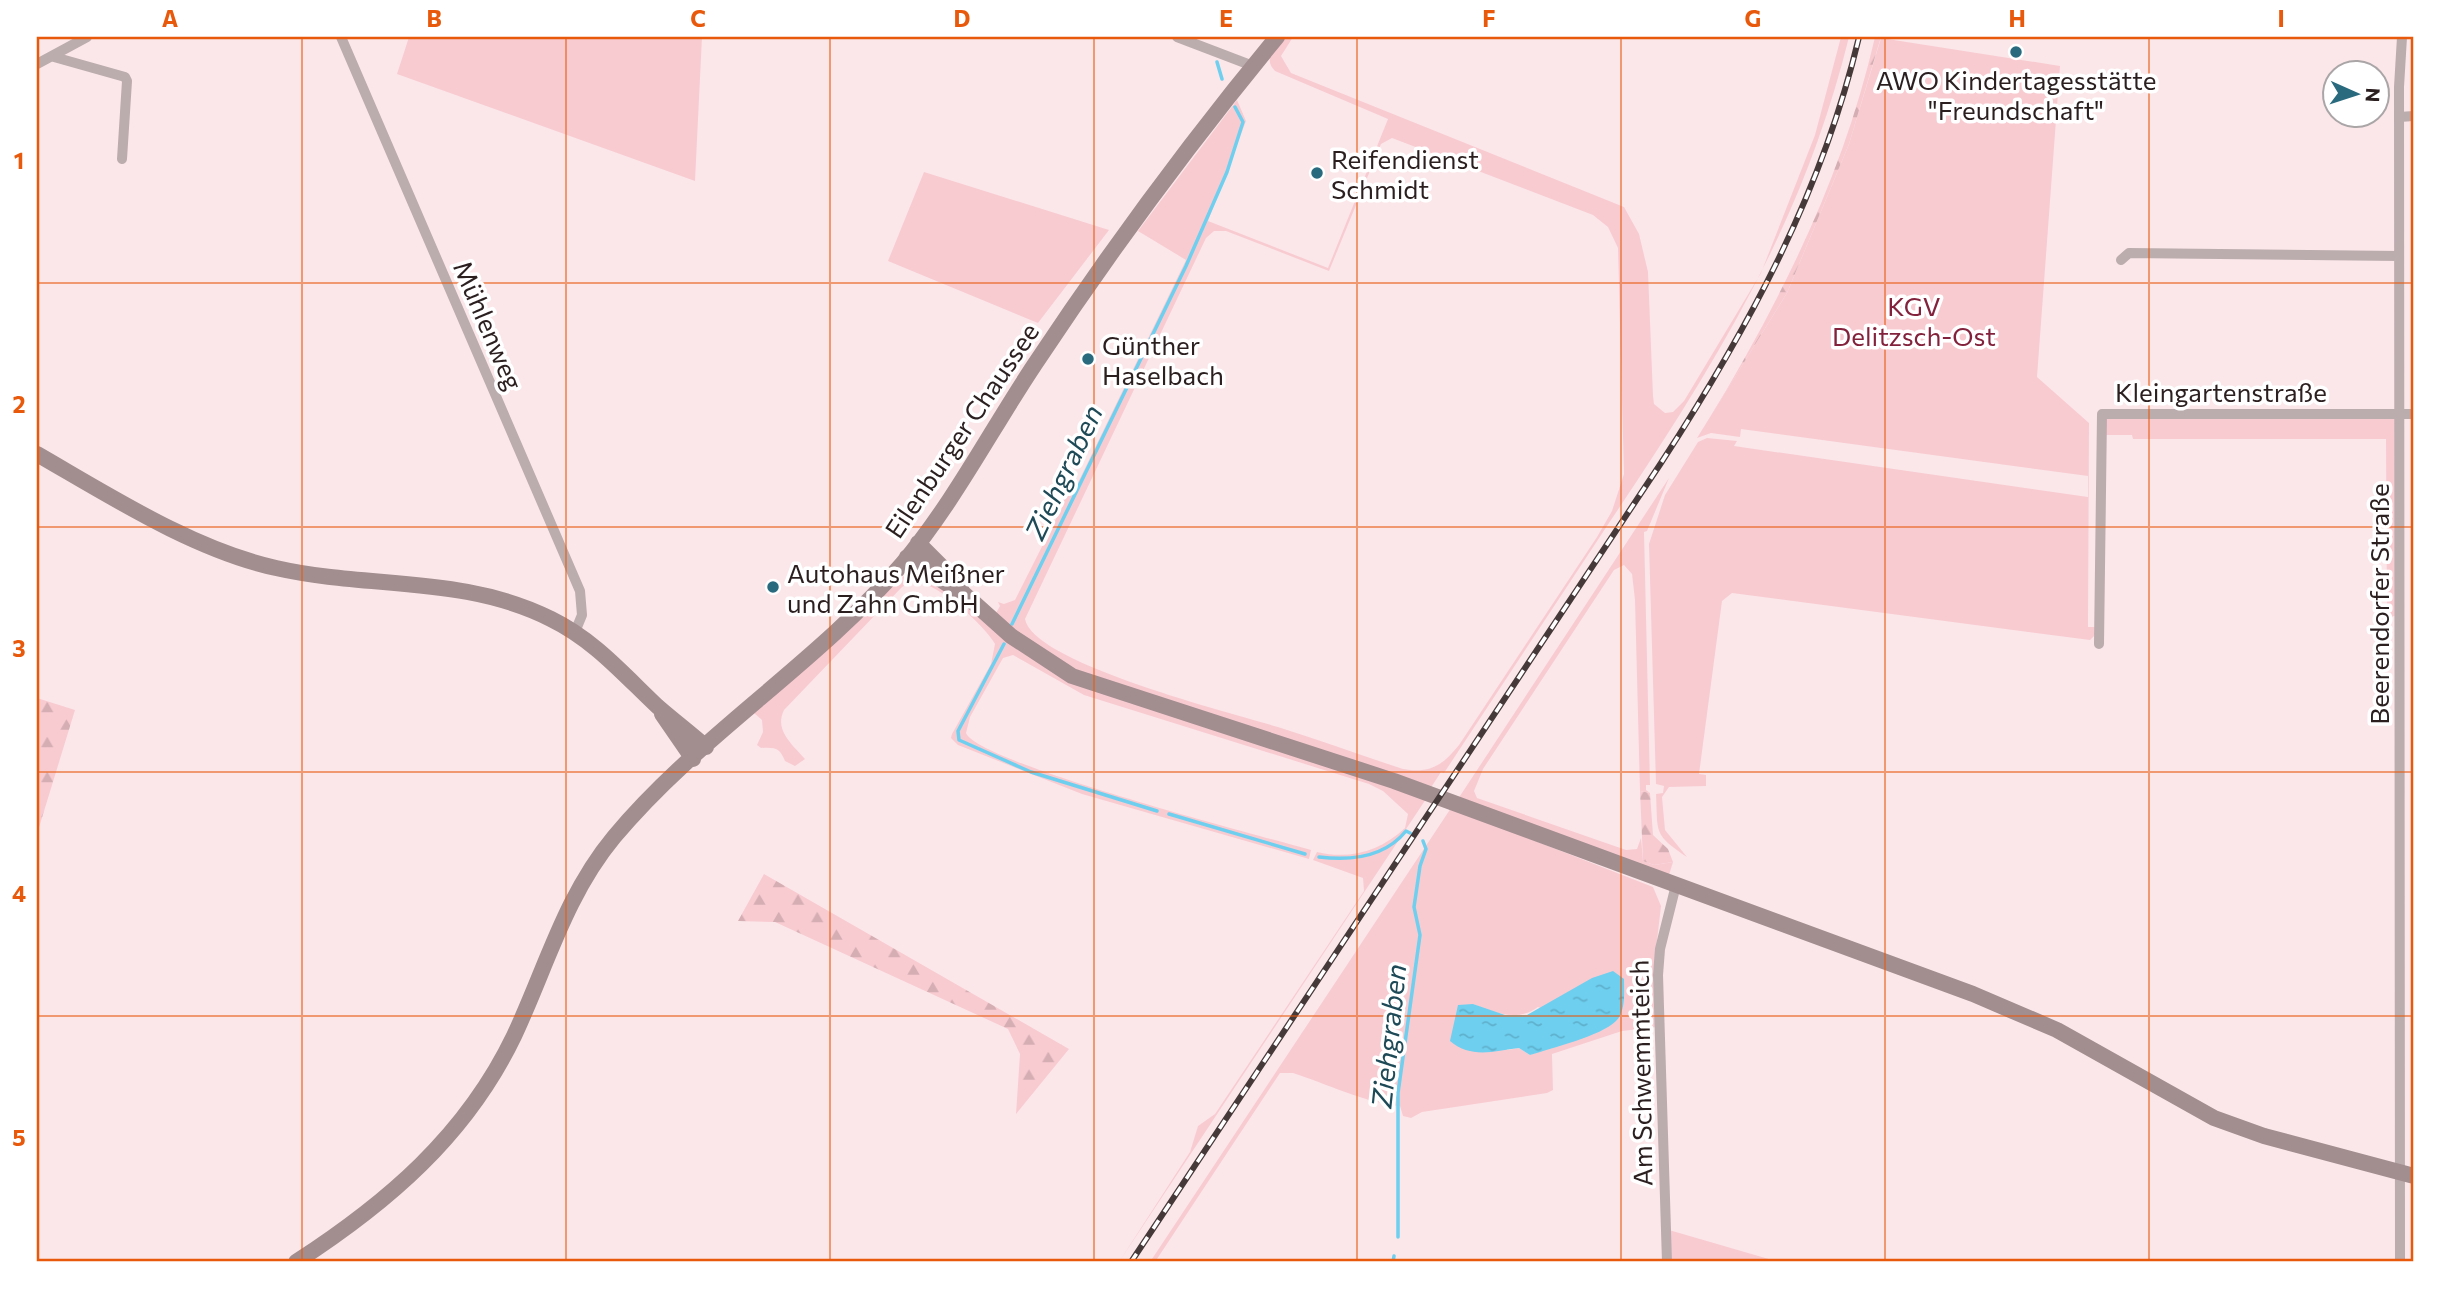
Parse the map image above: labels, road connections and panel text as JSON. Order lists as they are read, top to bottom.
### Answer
{
  "streets": {
    "main road": ["Eilenburger Chaussee"],
    "street": [
      "Mühlenweg",
      "Kleingartenstraße",
      "Beerendorfer Straße",
      "Am Schwemmteich"
    ]
  },
  "crossings": [
    ["Kleingartenstraße", "Beerendorfer Straße"]
  ],
  "water": ["Ziehgraben"],
  "parks": ["KGV Delitzsch-Ost"],
  "places": [
    "AWO Kindertagesstätte \"Freundschaft\"",
    "Reifendienst Schmidt",
    "Günther Haselbach",
    "Autohaus Meißner und Zahn GmbH"
  ],
  "north": "right",
  "grid": {
    "columns": [
      "A",
      "B",
      "C",
      "D",
      "E",
      "F",
      "G",
      "H",
      "I"
    ],
    "rows": [
      "1",
      "2",
      "3",
      "4",
      "5"
    ]
  }
}
